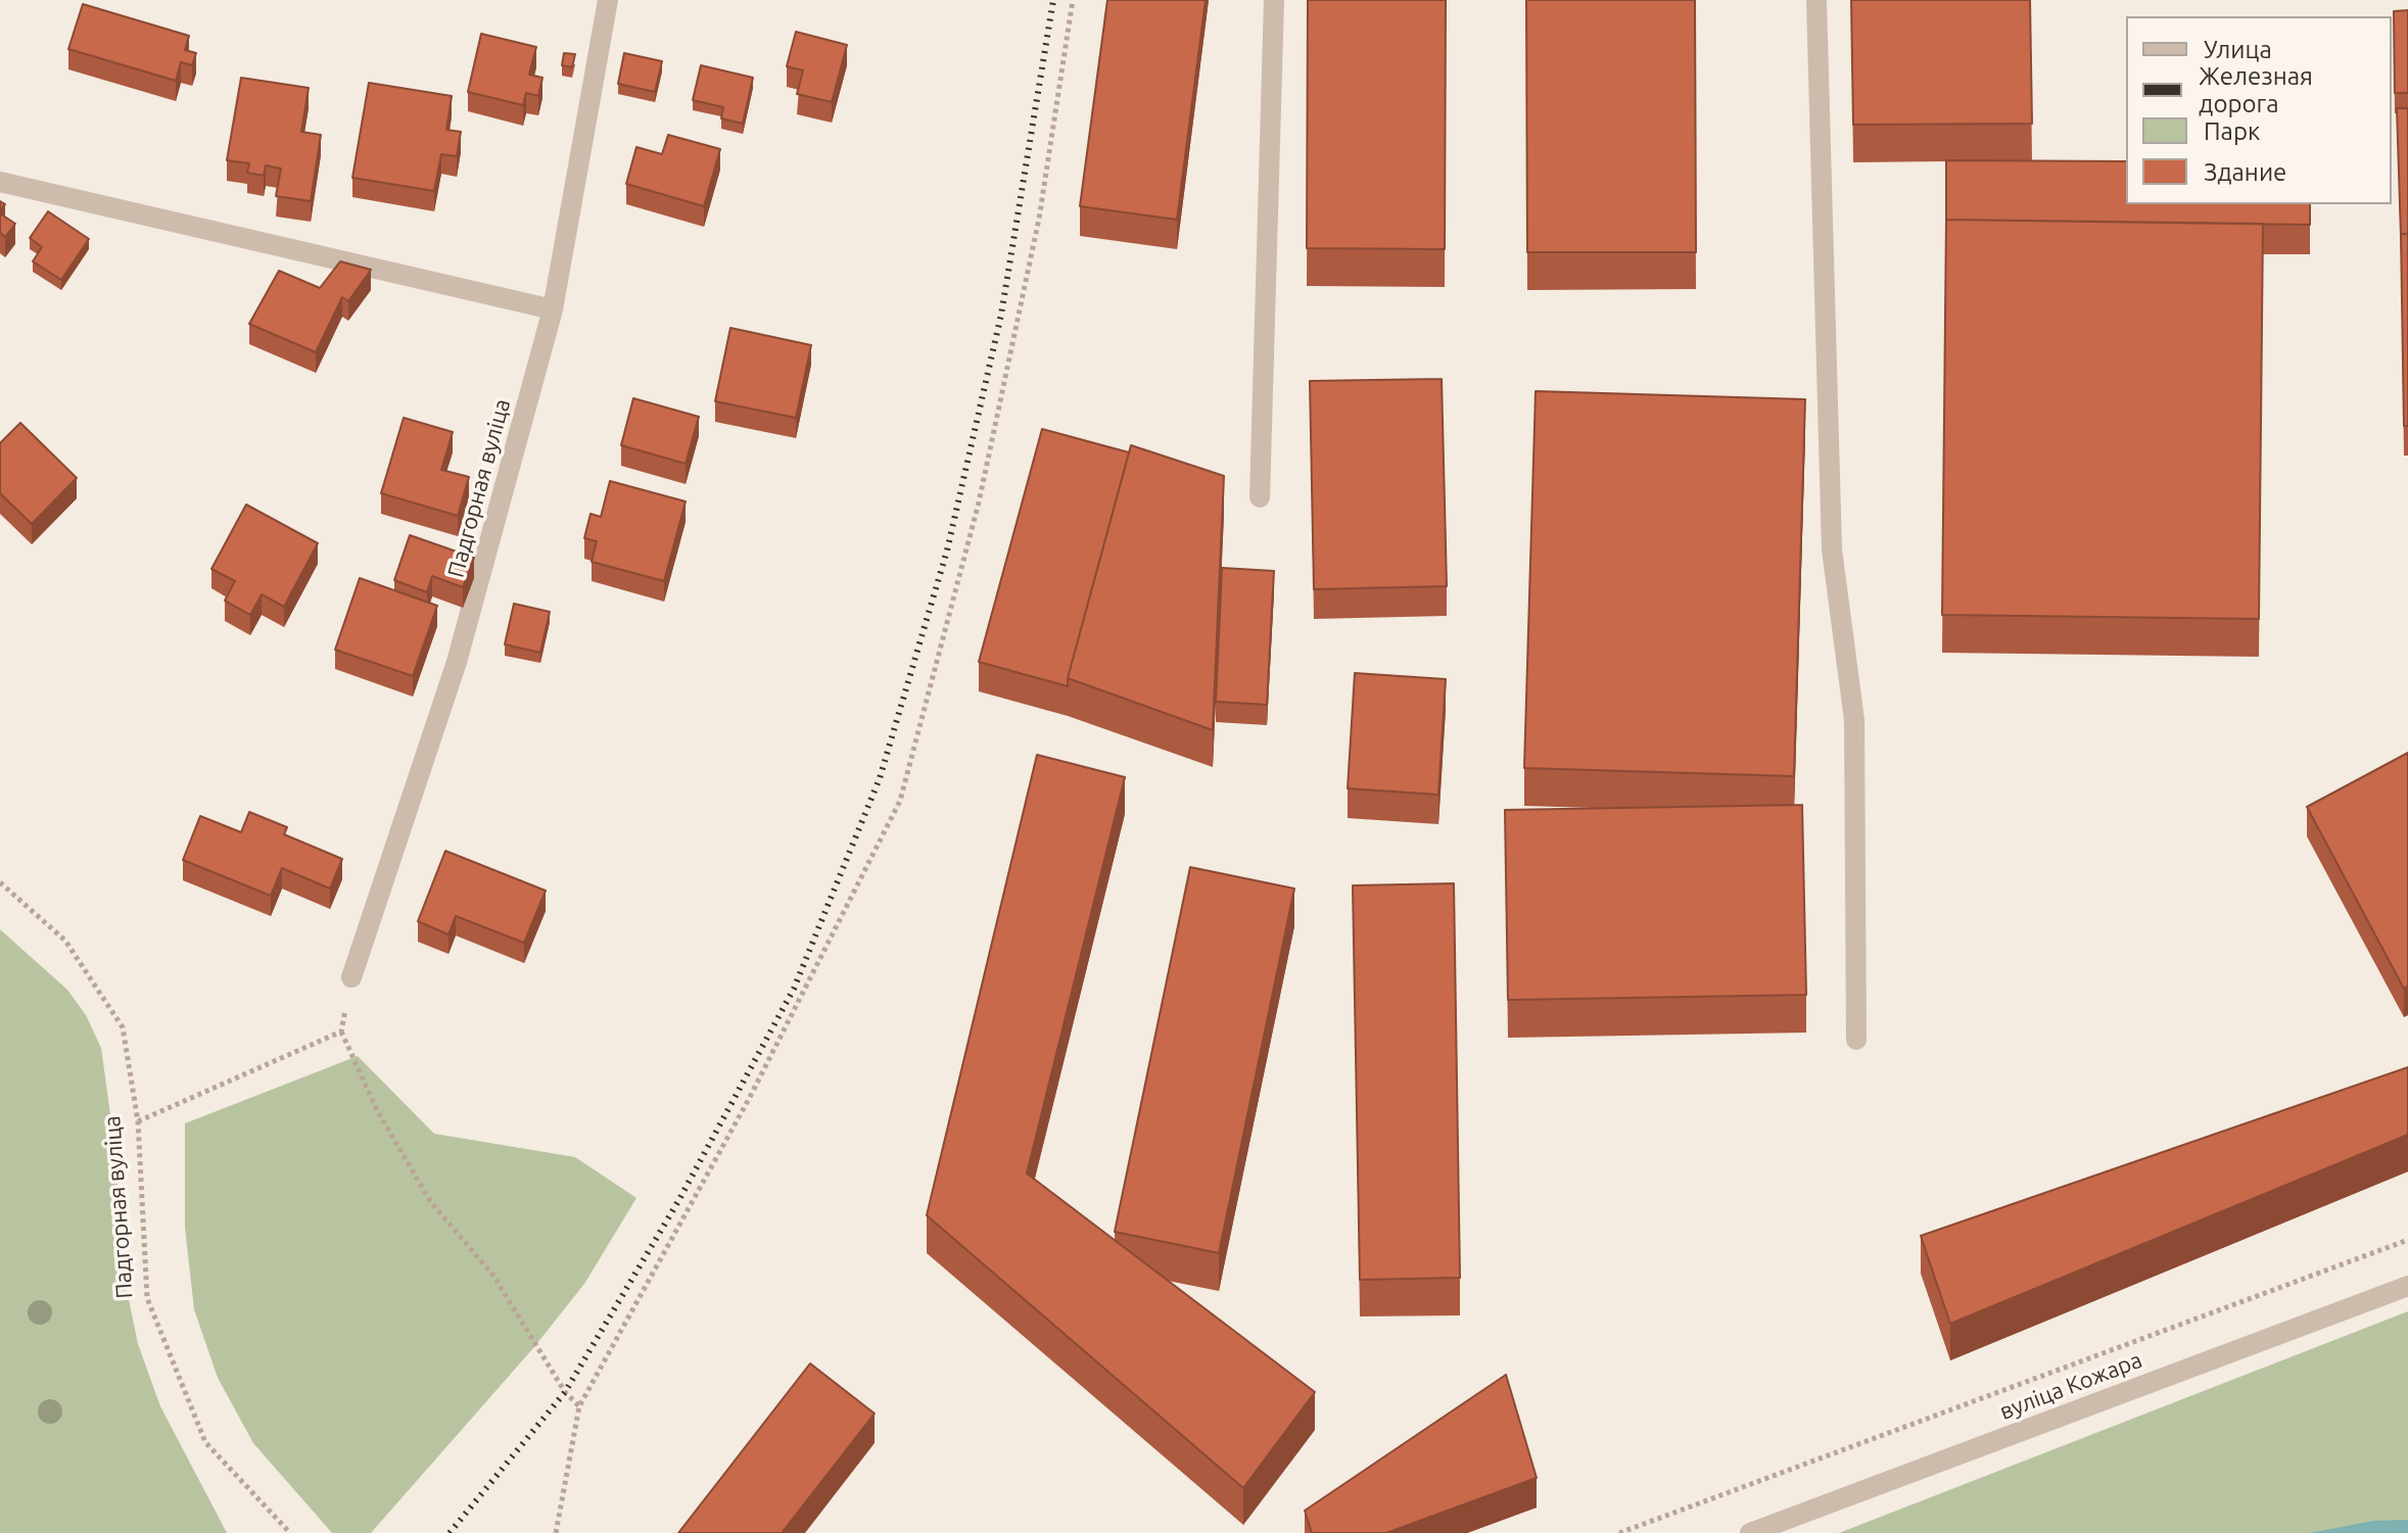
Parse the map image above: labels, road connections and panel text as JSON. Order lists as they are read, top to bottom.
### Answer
{
  "streets": {
    "street": ["Падгорная вуліца", "вуліца Кожара"]
  },
  "legend": [
    "Улица",
    "Железная дорога",
    "Парк",
    "Здание"
  ]
}
